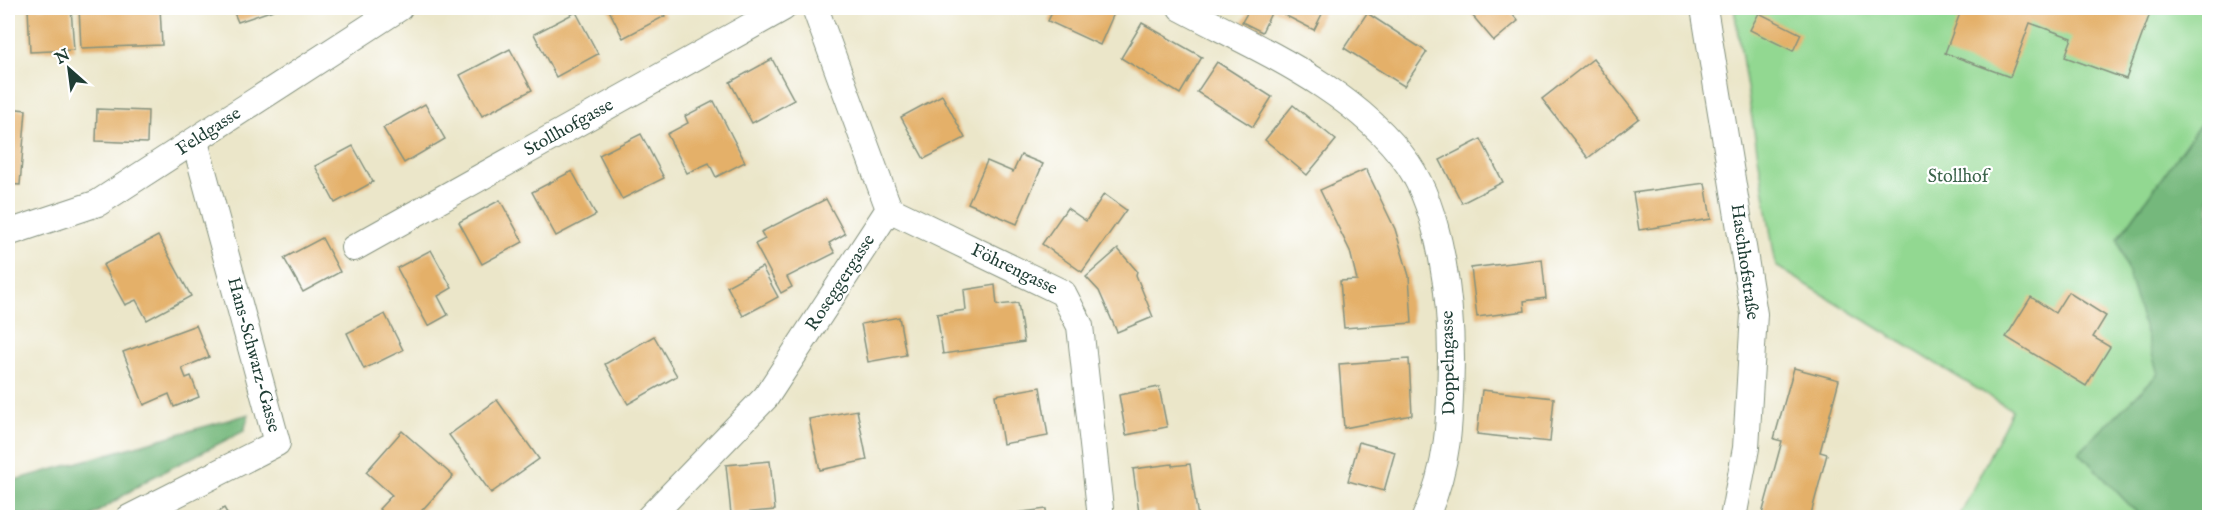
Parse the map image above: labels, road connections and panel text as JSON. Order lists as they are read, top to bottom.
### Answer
{
  "streets": {
    "street": [
      "Stollhofgasse",
      "Feldgasse",
      "Haschhofstraße",
      "Föhrengasse",
      "Roseggergasse",
      "Hans-Schwarz-Gasse",
      "Doppelngasse"
    ]
  },
  "crossings": [
    ["Feldgasse", "Hans-Schwarz-Gasse"],
    ["Föhrengasse", "Roseggergasse"]
  ],
  "parks": ["Stollhof"],
  "north": "top left"
}
